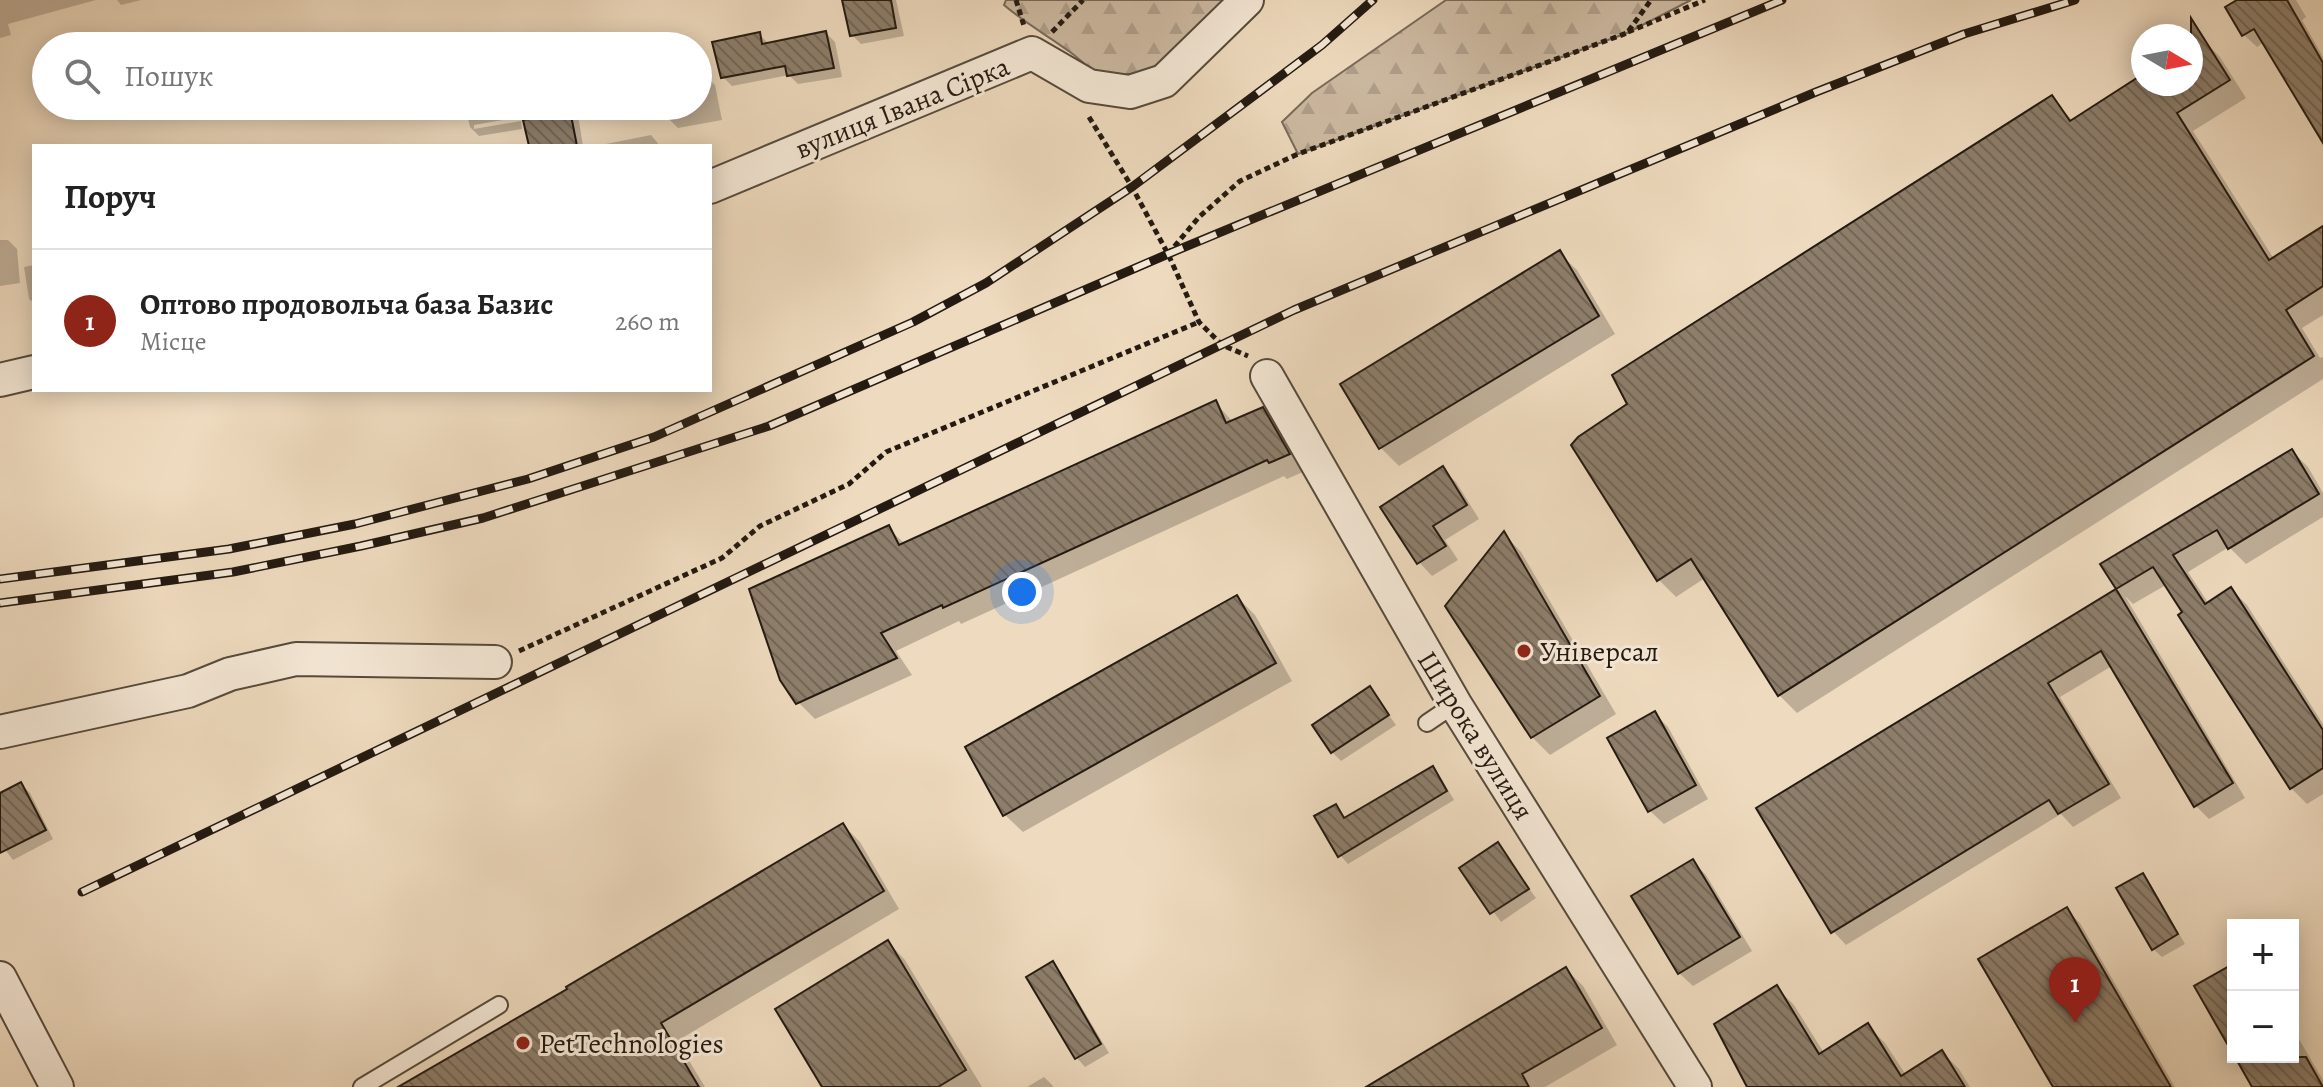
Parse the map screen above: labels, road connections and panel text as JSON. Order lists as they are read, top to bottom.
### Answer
{
  "streets": {
    "street": ["вулиця Івана Сірка", "Широка вулиця"]
  },
  "places": ["Універсал", "PetTechnologies"],
  "north": "right",
  "page": {
    "search": "Пошук",
    "heading": "Поруч",
    "list": [
      {
        "mark": "1",
        "name": "Оптово продовольча база Базис",
        "note": "Місце",
        "value": "260 m"
      }
    ],
    "map_buttons": ["+", "−"],
    "pins": "1"
  }
}
